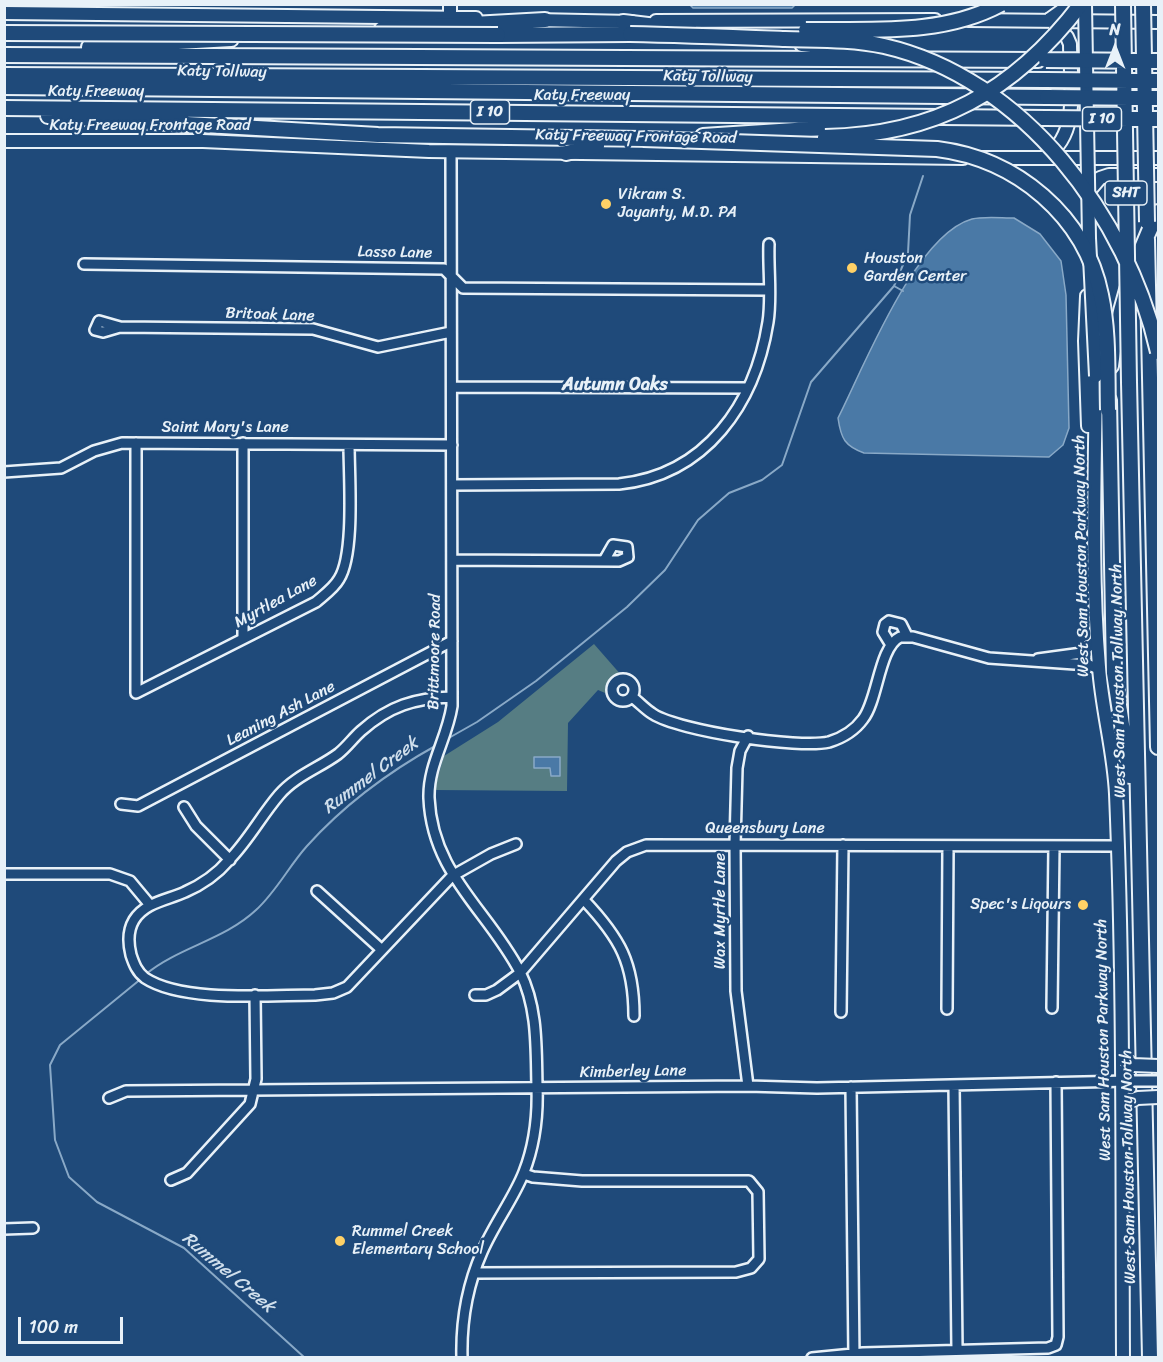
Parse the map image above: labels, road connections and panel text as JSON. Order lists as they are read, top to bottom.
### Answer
{
  "streets": {
    "highway": [
      "Katy Tollway",
      "Katy Freeway",
      "I 10",
      "SHT",
      "West Sam Houston Tollway North"
    ],
    "main road": ["Katy Freeway Frontage Road", "West Sam Houston Parkway North"],
    "street": [
      "Lasso Lane",
      "Britoak Lane",
      "Saint Mary's Lane",
      "Myrtlea Lane",
      "Brittmoore Road",
      "Leaning Ash Lane",
      "Queensbury Lane",
      "Wax Myrtle Lane",
      "Kimberley Lane"
    ]
  },
  "crossings": [
    ["Katy Freeway Frontage Road", "Brittmoore Road"],
    ["Lasso Lane", "Brittmoore Road"],
    ["Britoak Lane", "Brittmoore Road"],
    ["Saint Mary's Lane", "Myrtlea Lane"],
    ["Saint Mary's Lane", "Brittmoore Road"],
    ["West Sam Houston Parkway North", "Queensbury Lane"],
    ["West Sam Houston Parkway North", "Kimberley Lane"],
    ["Brittmoore Road", "Leaning Ash Lane"],
    ["Brittmoore Road", "Queensbury Lane"],
    ["Brittmoore Road", "Kimberley Lane"],
    ["Queensbury Lane", "Wax Myrtle Lane"],
    ["Wax Myrtle Lane", "Kimberley Lane"]
  ],
  "districts": ["Autumn Oaks"],
  "water": ["Rummel Creek"],
  "places": [
    "Vikram S. Jayanty, M.D. PA",
    "Houston Garden Center",
    "Spec's Liqours",
    "Rummel Creek Elementary School"
  ],
  "scale_bar": "100 m",
  "north": "top"
}
